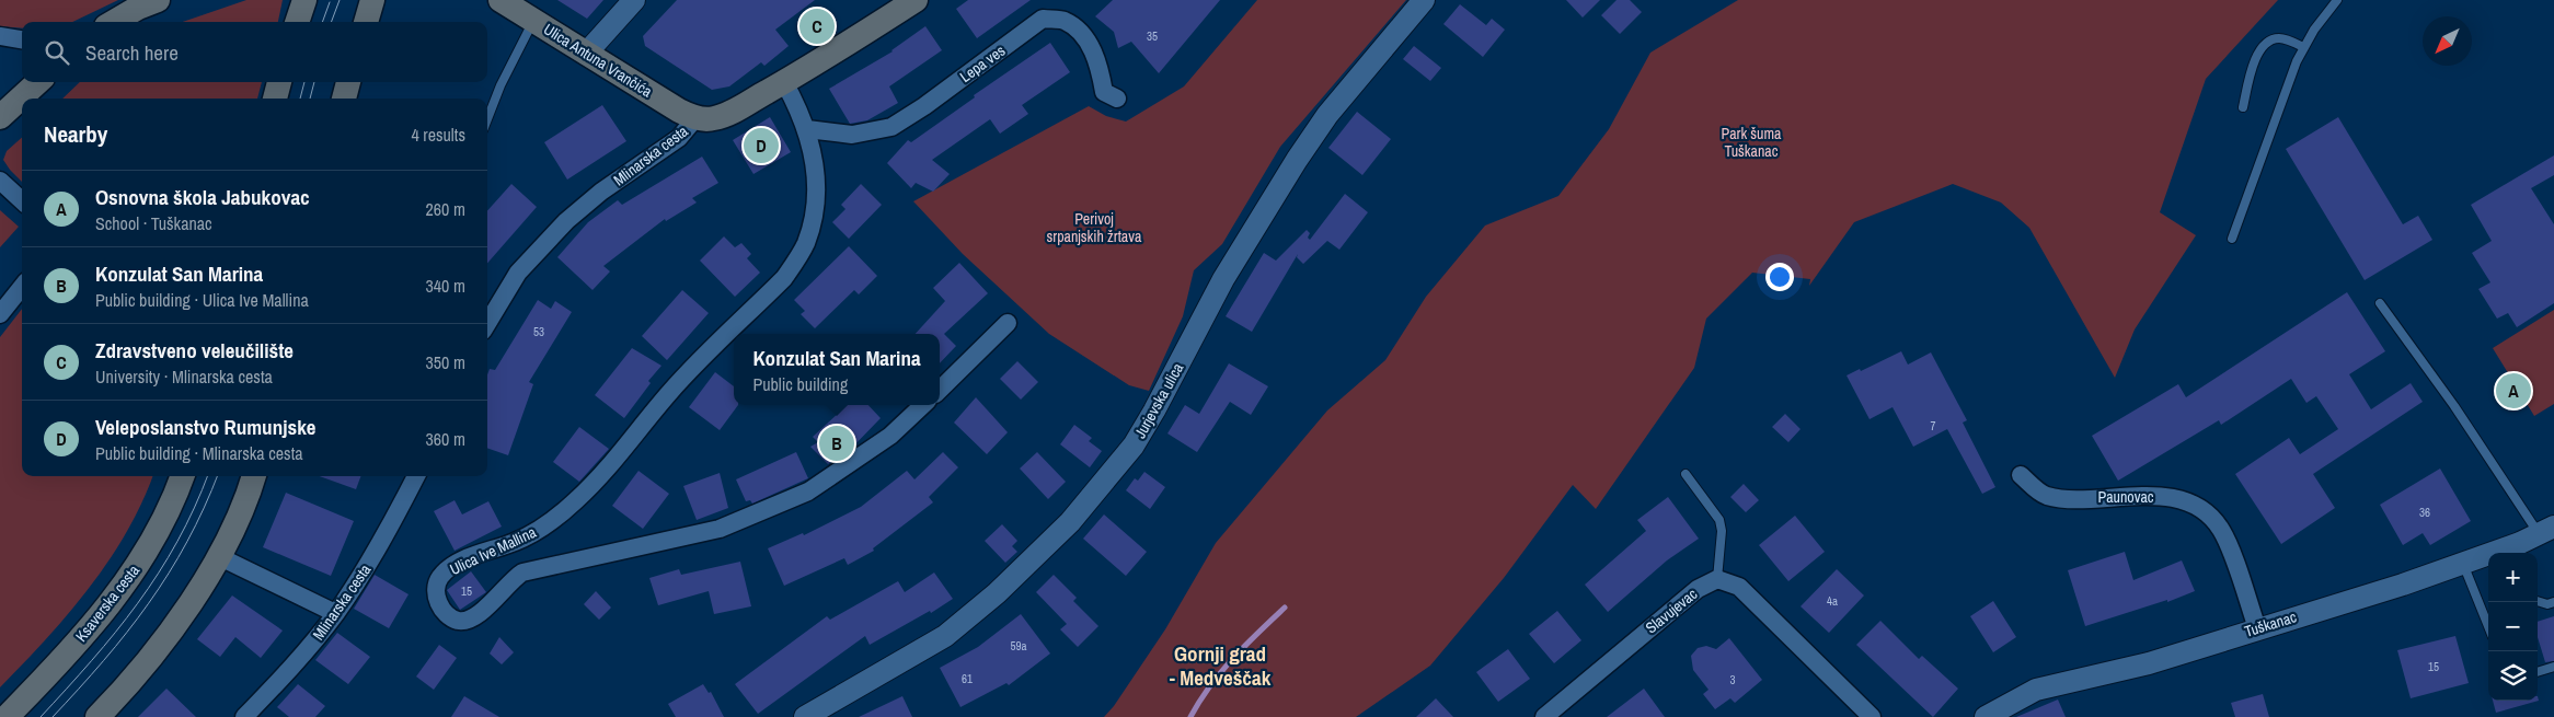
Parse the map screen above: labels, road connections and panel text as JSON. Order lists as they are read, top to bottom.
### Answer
{
  "streets": {
    "main road": ["Ulica Antuna Vrančića", "Mlinarska cesta", "Ksaverska cesta"],
    "street": [
      "Lepa ves",
      "Jurjevska ulica",
      "Paunovac",
      "Ulica Ive Mallina",
      "Slavujevac",
      "Tuškanac"
    ]
  },
  "crossings": [
    ["Ulica Antuna Vrančića", "Mlinarska cesta"],
    ["Lepa ves", "Ulica Ive Mallina"],
    ["Mlinarska cesta", "Ulica Ive Mallina"],
    ["Paunovac", "Tuškanac"]
  ],
  "districts": ["Gornji grad - Medveščak"],
  "parks": ["Park šuma Tuškanac", "Perivoj srpanjskih žrtava"],
  "house_numbers": [
    "35",
    "53",
    "7",
    "36",
    "15",
    "4a",
    "59a",
    "15",
    "61",
    "3"
  ],
  "north": "bottom left",
  "page": {
    "pins": [
      "C",
      "D",
      "A",
      "B"
    ],
    "search": "Search here",
    "heading": ["Nearby", "4 results"],
    "list": [
      {
        "mark": "A",
        "name": "Osnovna škola Jabukovac",
        "note": "School · Tuškanac",
        "value": "260 m"
      },
      {
        "mark": "B",
        "name": "Konzulat San Marina",
        "note": "Public building · Ulica Ive Mallina",
        "value": "340 m"
      },
      {
        "mark": "C",
        "name": "Zdravstveno veleučilište",
        "note": "University · Mlinarska cesta",
        "value": "350 m"
      },
      {
        "mark": "D",
        "name": "Veleposlanstvo Rumunjske",
        "note": "Public building · Mlinarska cesta",
        "value": "360 m"
      }
    ],
    "popup": ["Konzulat San Marina", "Public building"],
    "map_buttons": ["+", "−"]
  }
}
